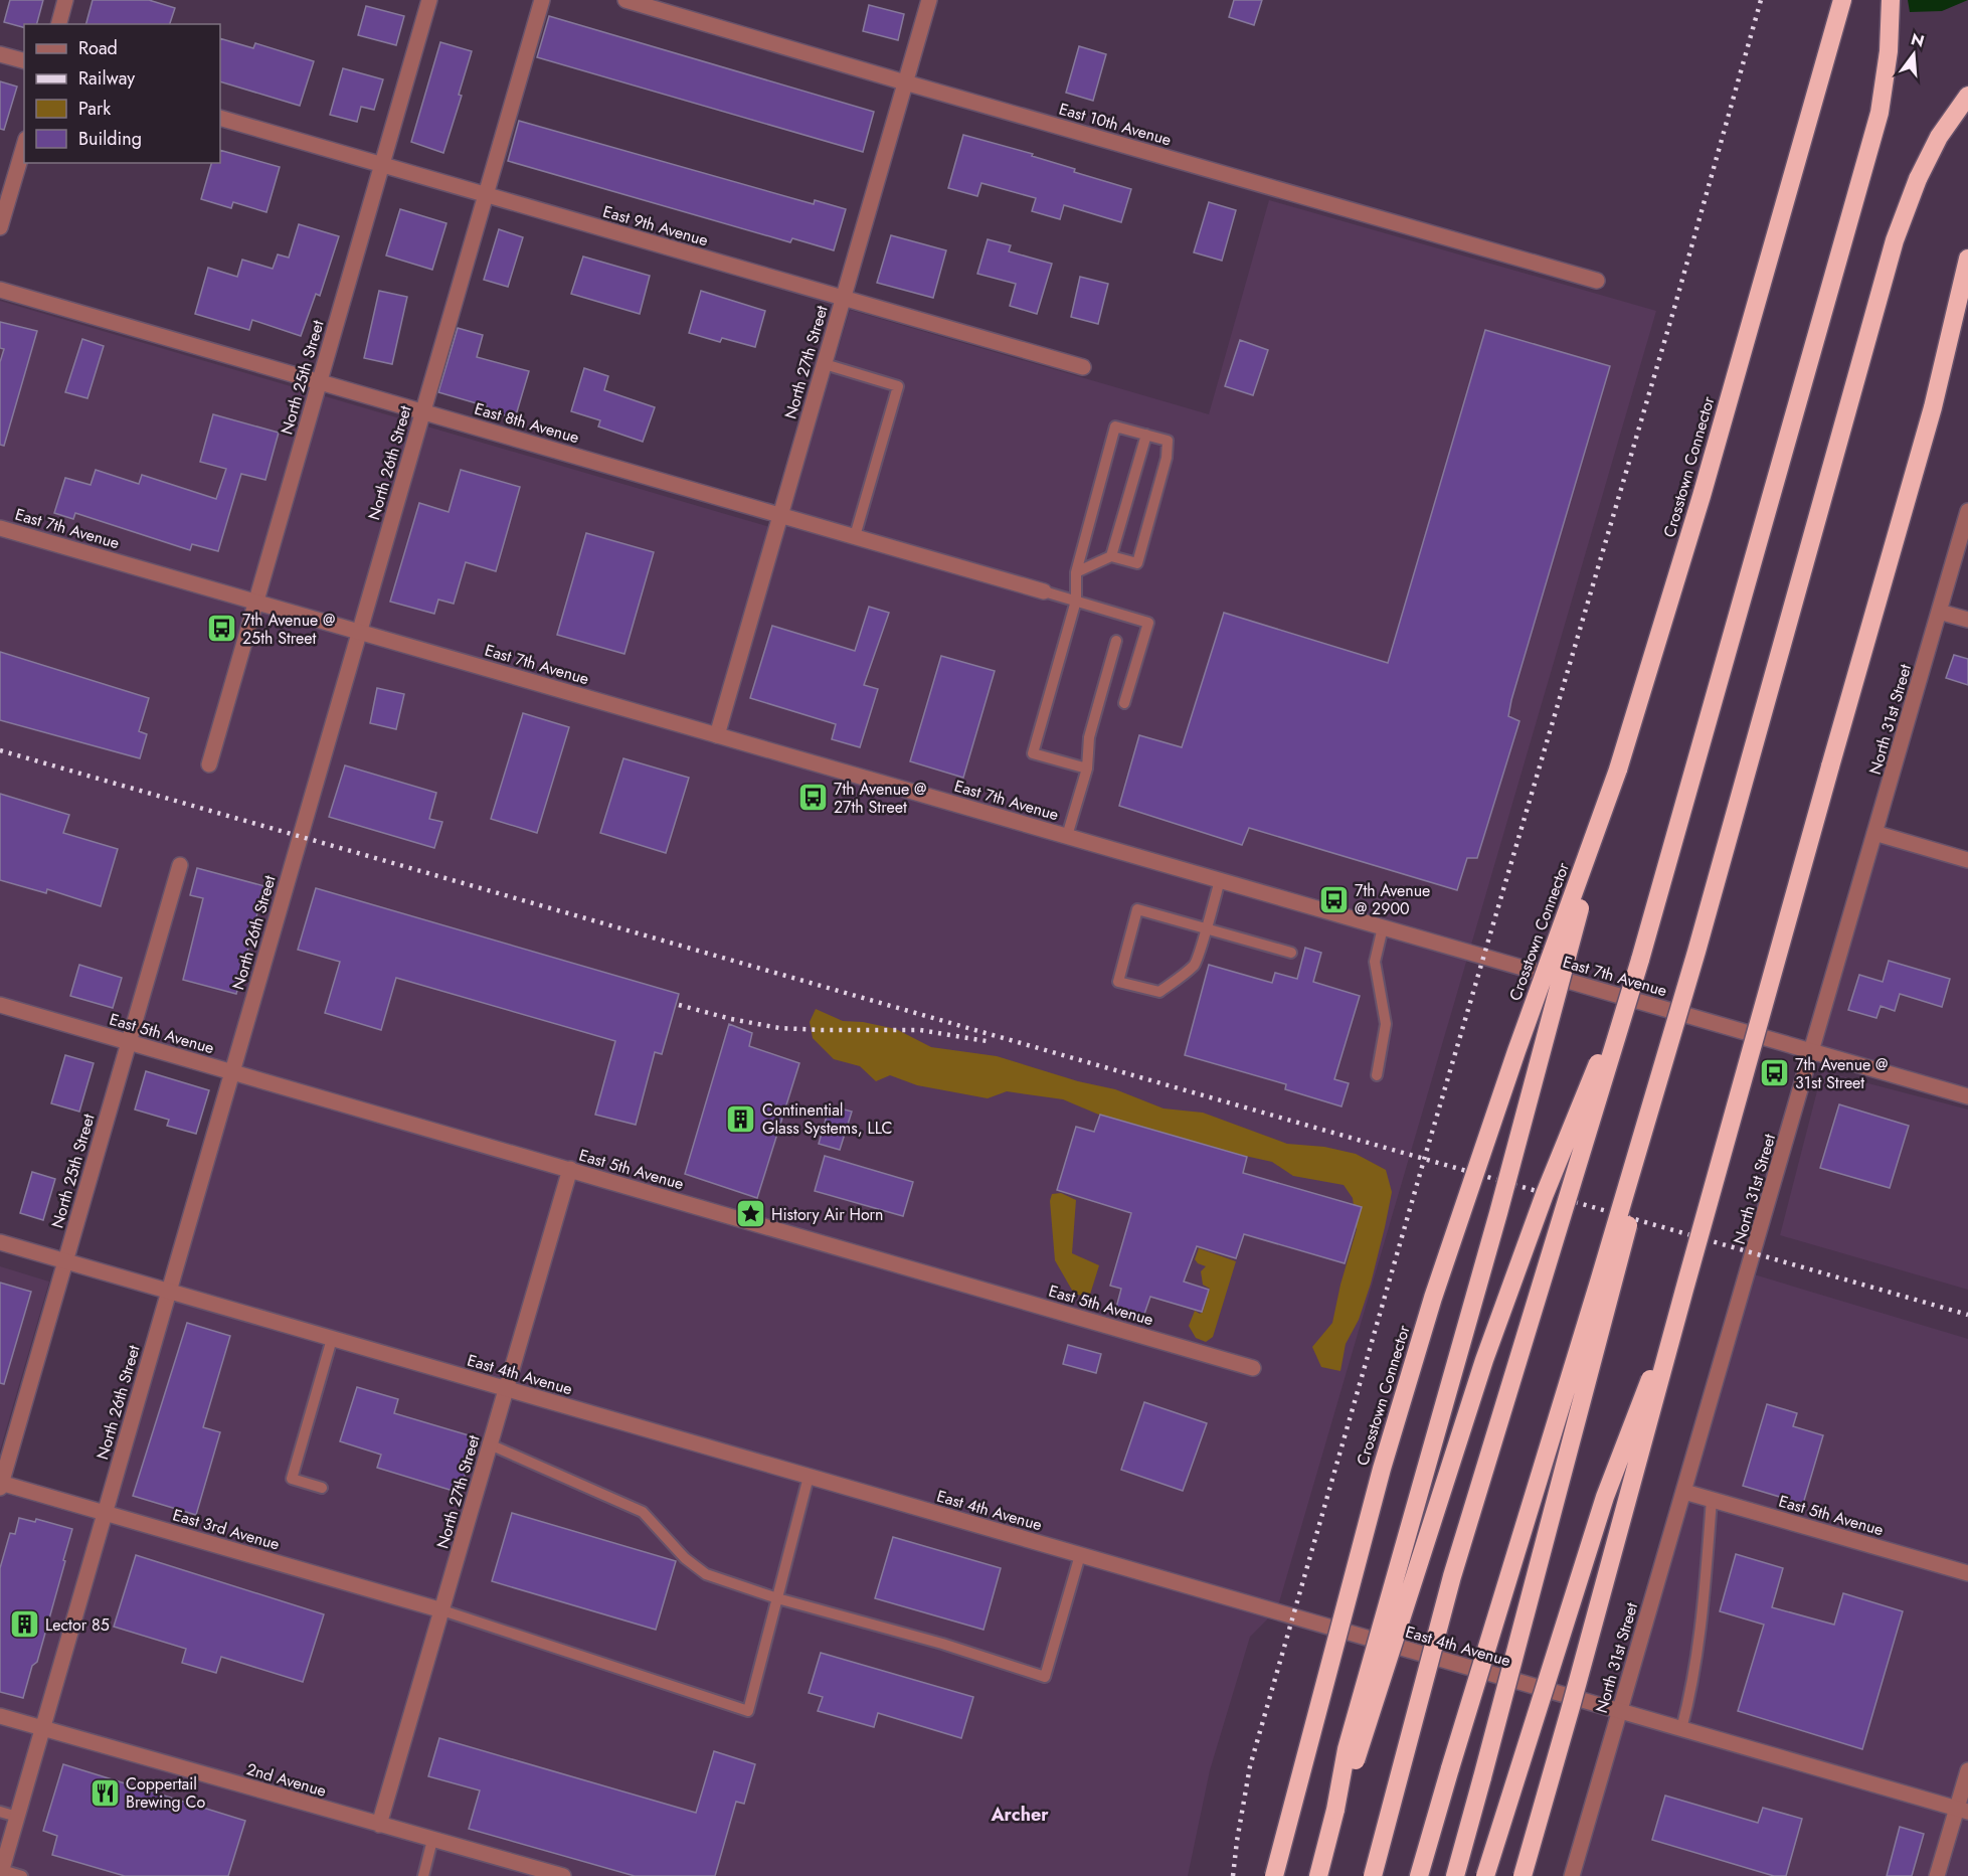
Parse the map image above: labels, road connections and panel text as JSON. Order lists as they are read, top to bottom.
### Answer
{
  "streets": {
    "highway": ["Crosstown Connector"],
    "street": [
      "East 10th Avenue",
      "East 9th Avenue",
      "North 27th Street",
      "North 25th Street",
      "East 8th Avenue",
      "North 26th Street",
      "East 7th Avenue",
      "North 31st Street",
      "East 5th Avenue",
      "East 4th Avenue",
      "East 3rd Avenue",
      "2nd Avenue"
    ]
  },
  "crossings": [
    ["East 10th Avenue", "North 27th Street"],
    ["East 9th Avenue", "North 27th Street"],
    ["East 9th Avenue", "North 25th Street"],
    ["East 9th Avenue", "North 26th Street"],
    ["North 27th Street", "East 8th Avenue"],
    ["North 27th Street", "East 7th Avenue"],
    ["North 27th Street", "East 5th Avenue"],
    ["North 27th Street", "East 4th Avenue"],
    ["North 27th Street", "East 3rd Avenue"],
    ["North 27th Street", "2nd Avenue"],
    ["North 25th Street", "East 8th Avenue"],
    ["North 25th Street", "East 7th Avenue"],
    ["North 25th Street", "East 5th Avenue"],
    ["North 25th Street", "East 4th Avenue"],
    ["North 25th Street", "East 3rd Avenue"],
    ["East 8th Avenue", "North 26th Street"],
    ["North 26th Street", "East 7th Avenue"],
    ["North 26th Street", "East 5th Avenue"],
    ["North 26th Street", "East 4th Avenue"],
    ["North 26th Street", "East 3rd Avenue"],
    ["North 26th Street", "2nd Avenue"],
    ["East 7th Avenue", "North 31st Street"],
    ["North 31st Street", "East 5th Avenue"],
    ["North 31st Street", "East 4th Avenue"]
  ],
  "districts": ["Archer"],
  "places": {
    "bus stop": [
      "7th Avenue @ 25th Street",
      "7th Avenue @ 27th Street",
      "7th Avenue @ 2900",
      "7th Avenue @ 31st Street"
    ],
    "building": ["Continential Glass Systems, LLC", "Lector 85"],
    "place": ["History Air Horn"],
    "restaurant": ["Coppertail Brewing Co"]
  },
  "legend": [
    "Road",
    "Railway",
    "Park",
    "Building"
  ],
  "north": "top"
}
